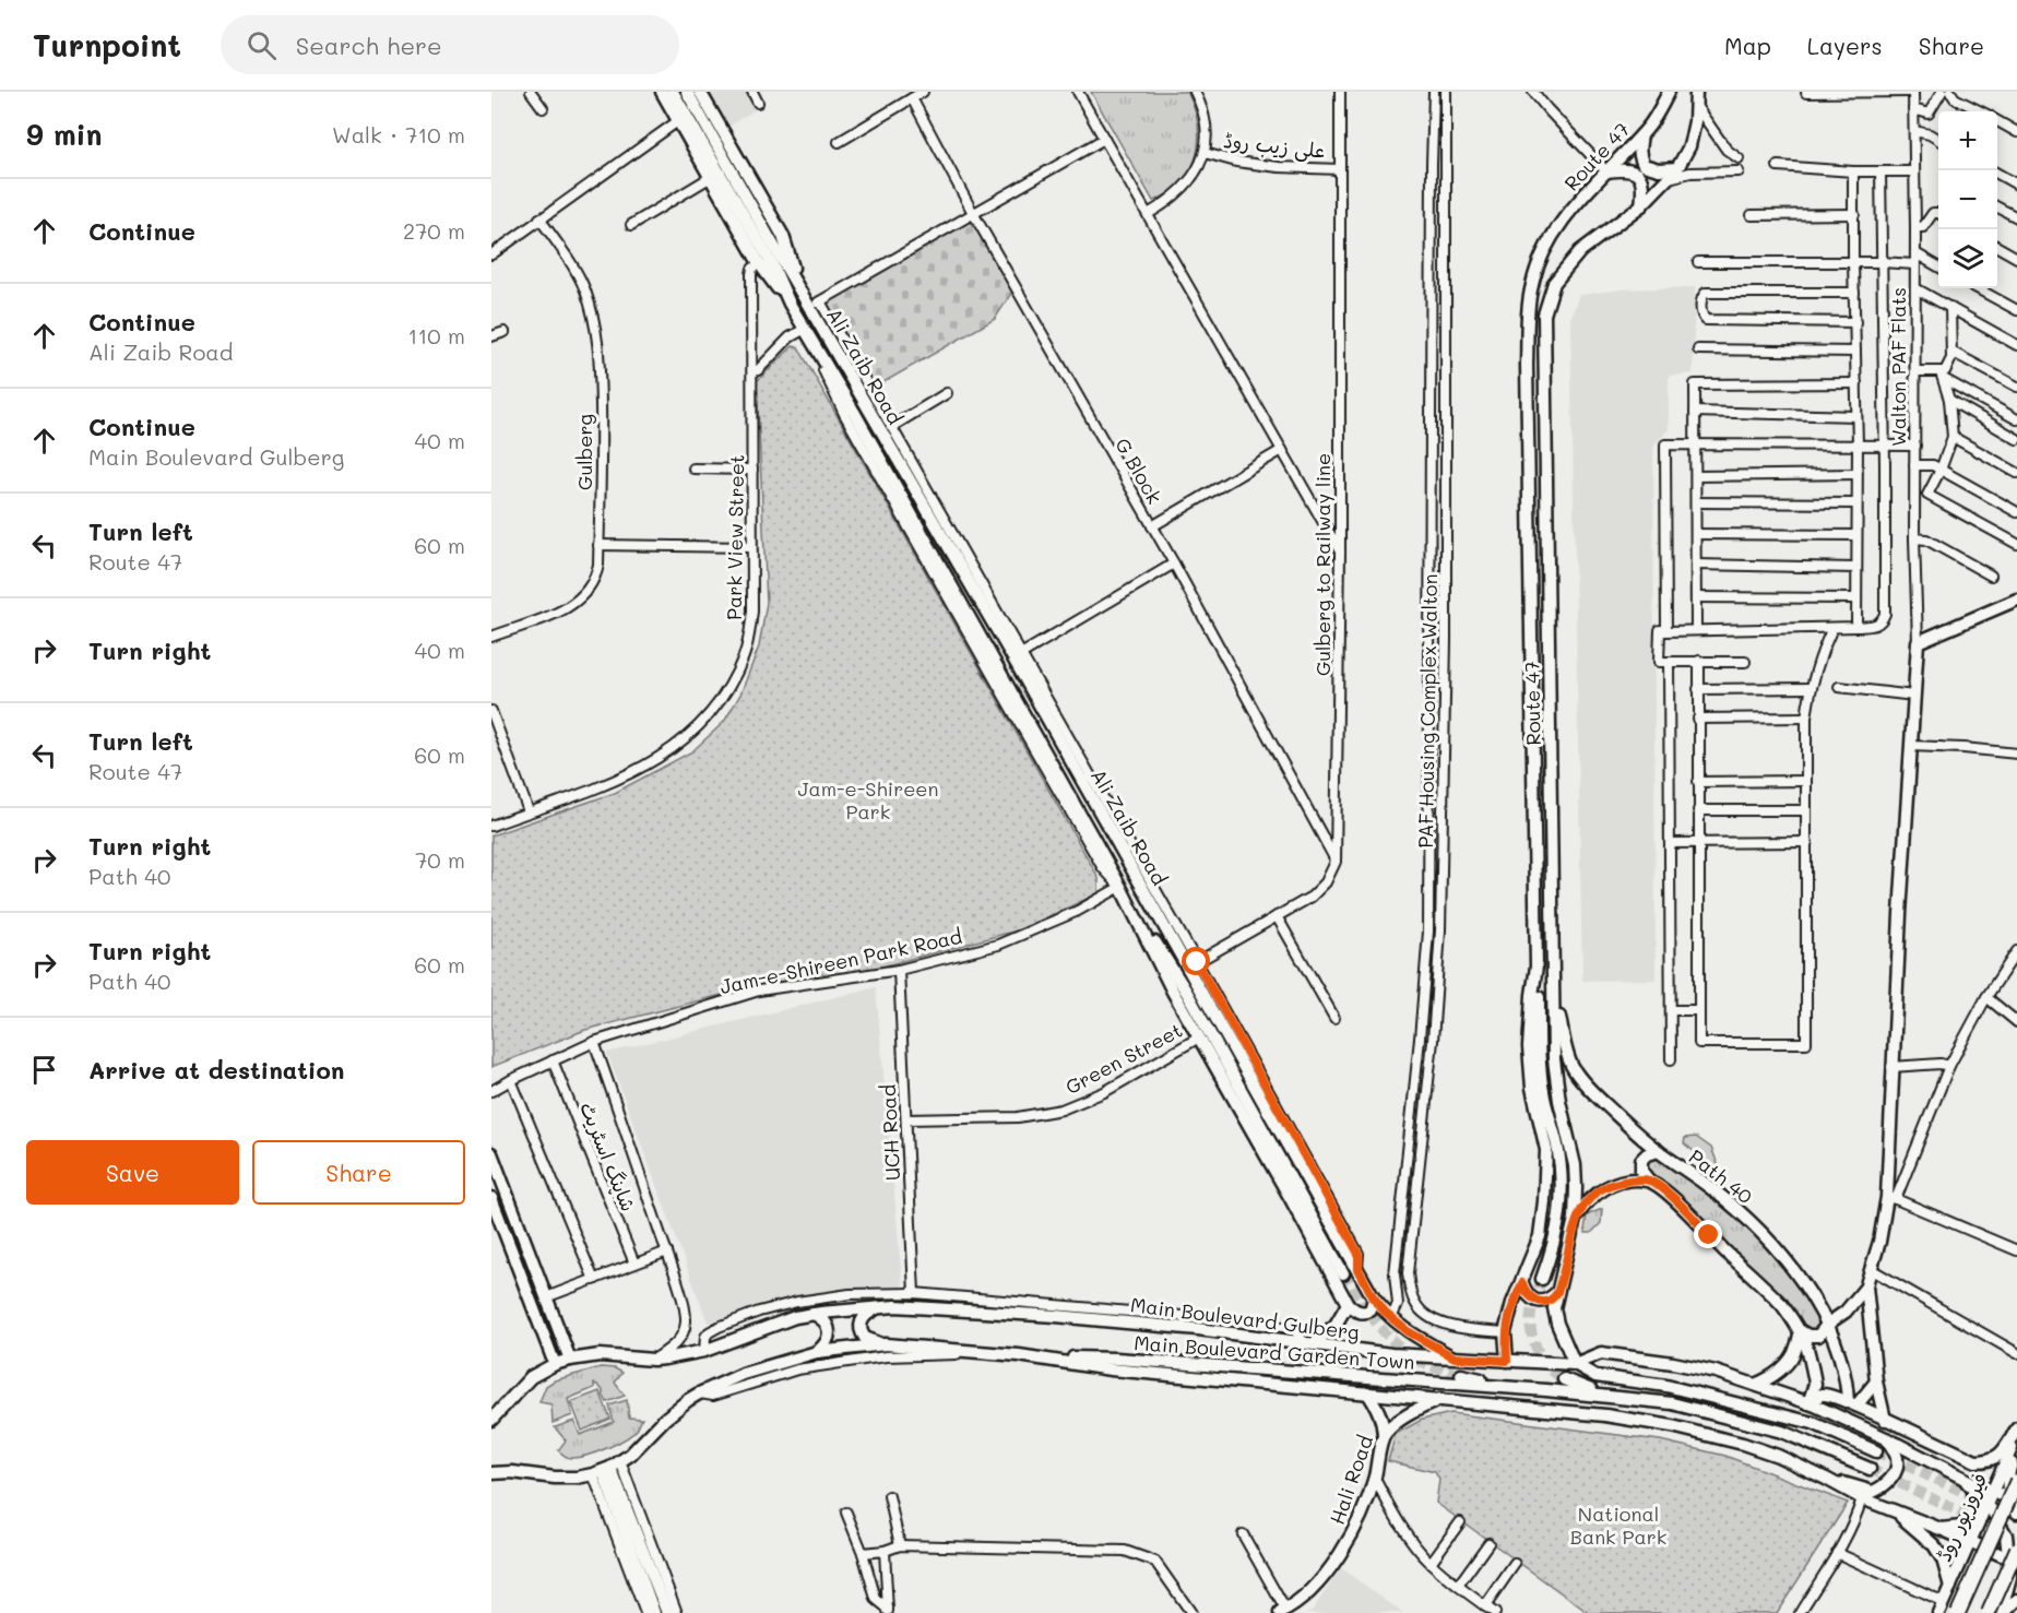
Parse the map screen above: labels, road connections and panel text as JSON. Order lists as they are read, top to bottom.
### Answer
{
  "streets": {
    "main road": [
      "Route 47",
      "Ali Zaib Road",
      "Path 40",
      "Main Boulevard Gulberg",
      "Main Boulevard Garden Town",
      "Hali Road",
      "فیروزپور روڈ"
    ],
    "street": [
      "علی زیب روڈ",
      "Walton PAF Flats",
      "Gulberg",
      "G Block",
      "Park View Street",
      "Gulberg to Railway line",
      "PAF Housing Complex Walton",
      "Jam-e-Shireen Park Road",
      "Green Street",
      "UCH Road",
      "شاپنگ اسٹریٹ"
    ]
  },
  "crossings": [
    ["علی زیب روڈ", "Gulberg to Railway line"],
    ["Route 47", "PAF Housing Complex Walton"],
    ["Route 47", "Path 40"],
    ["Route 47", "Main Boulevard Gulberg"],
    ["Ali Zaib Road", "Park View Street"],
    ["Ali Zaib Road", "PAF Housing Complex Walton"],
    ["Ali Zaib Road", "Jam-e-Shireen Park Road"],
    ["Ali Zaib Road", "Green Street"],
    ["Ali Zaib Road", "Main Boulevard Gulberg"],
    ["G Block", "Gulberg to Railway line"],
    ["Jam-e-Shireen Park Road", "UCH Road"],
    ["Jam-e-Shireen Park Road", "شاپنگ اسٹریٹ"],
    ["Green Street", "UCH Road"]
  ],
  "parks": ["Jam-e-Shireen Park", "National Bank Park"],
  "page": {
    "header": "Turnpoint",
    "search": "Search here",
    "nav": ["Map", "Layers", "Share"],
    "heading": ["9 min", "Walk · 710 m"],
    "map_buttons": ["+", "−"],
    "list": [
      ["Continue", "270 m"],
      ["Continue", "Ali Zaib Road", "110 m"],
      ["Continue", "Main Boulevard Gulberg", "40 m"],
      ["Turn left", "Route 47", "60 m"],
      ["Turn right", "40 m"],
      ["Turn left", "Route 47", "60 m"],
      ["Turn right", "Path 40", "70 m"],
      ["Turn right", "Path 40", "60 m"],
      "Arrive at destination"
    ],
    "buttons": ["Save", "Share"]
  }
}
